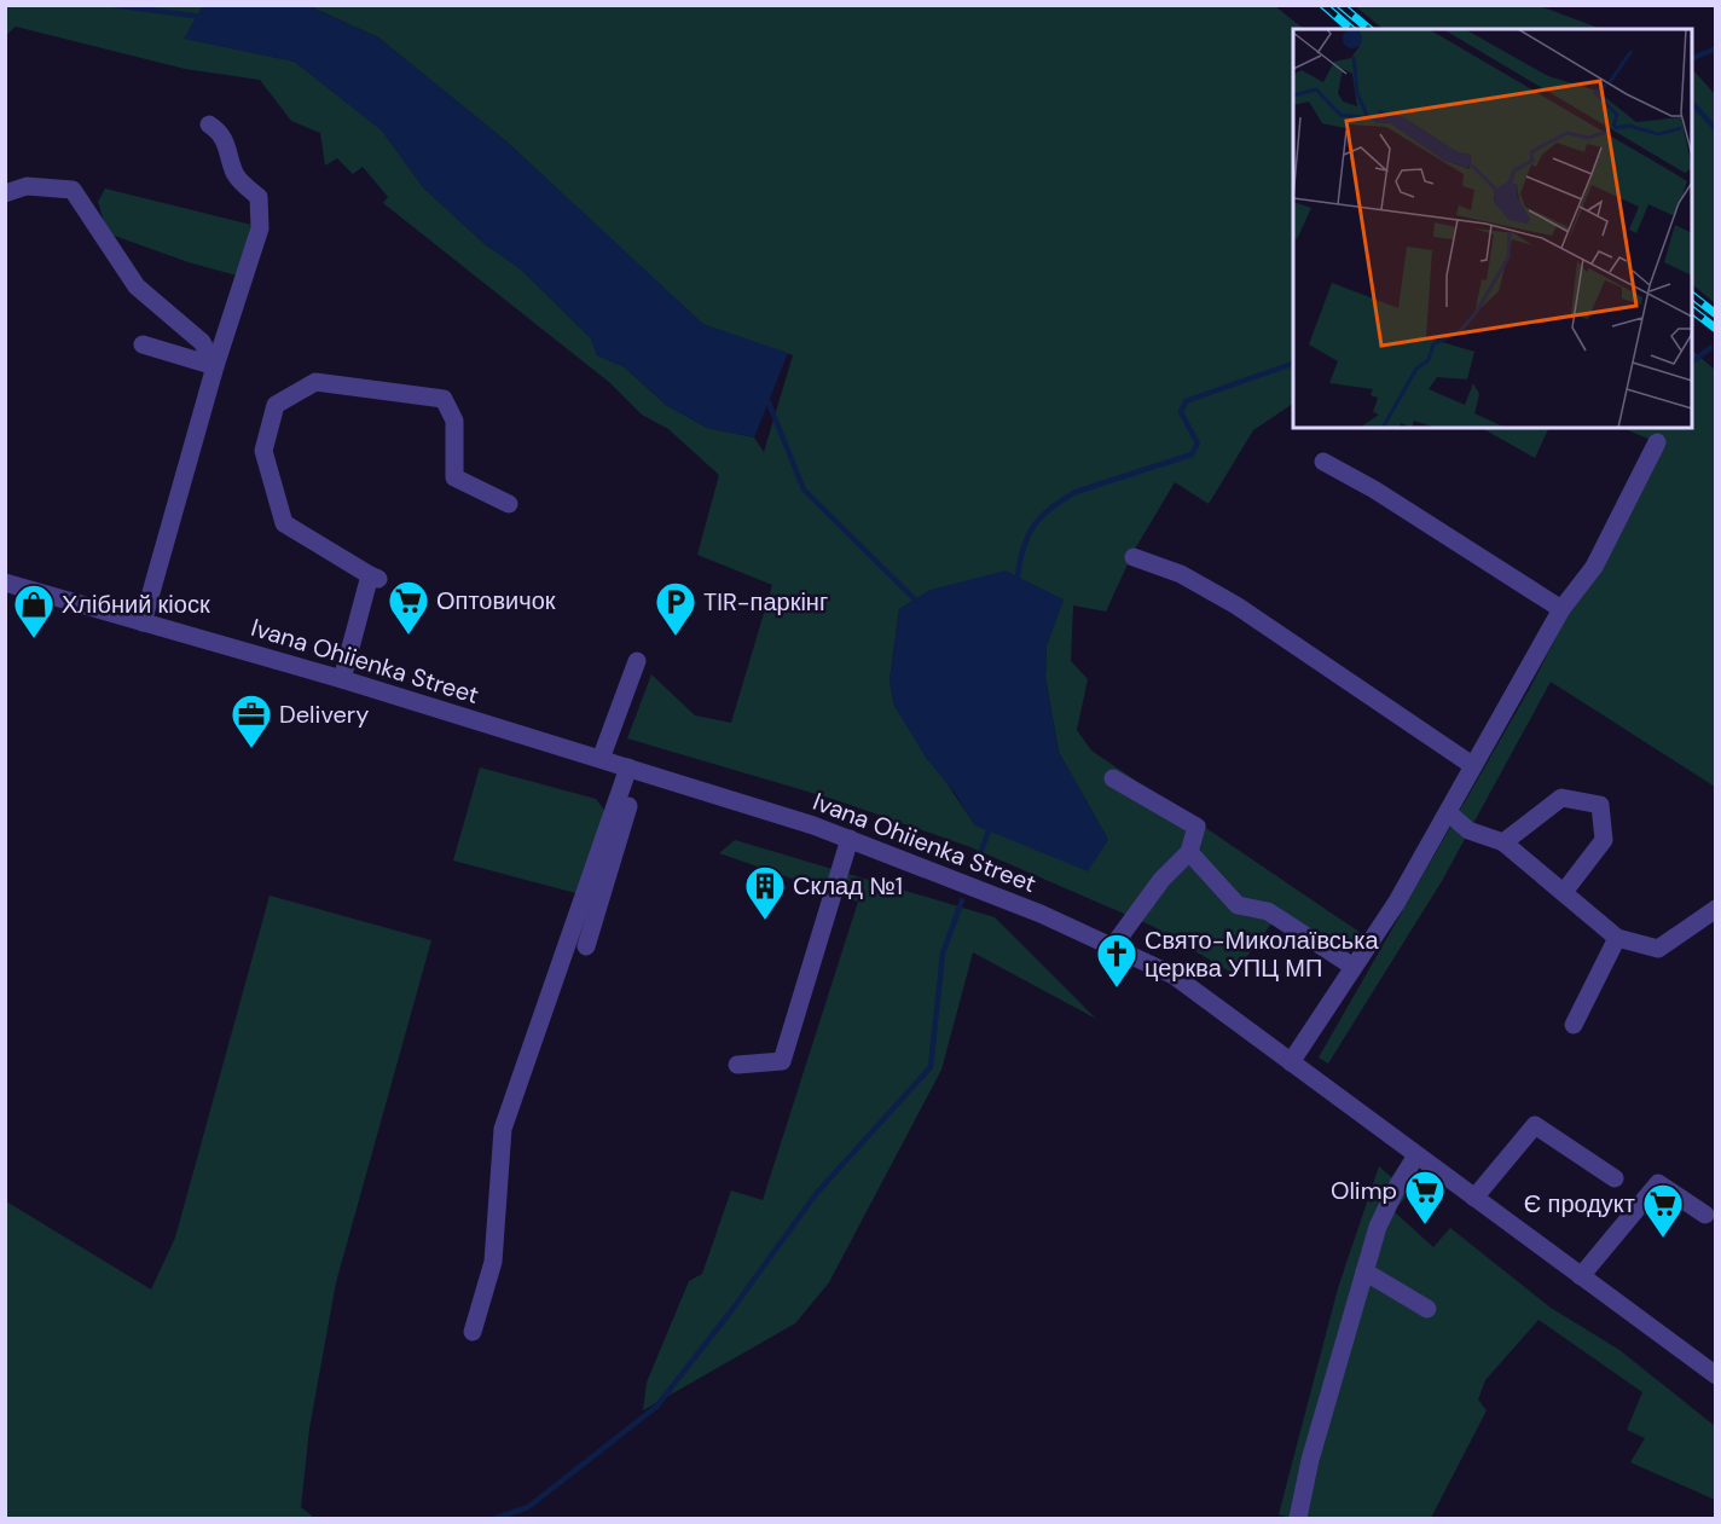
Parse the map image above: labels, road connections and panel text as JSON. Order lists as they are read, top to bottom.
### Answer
{
  "streets": {
    "street": ["Ivana Ohiienka Street"]
  },
  "places": {
    "supermarket": ["Оптовичок", "Olimp", "Є продукт"],
    "parking": ["TIR-паркінг"],
    "shop": ["Хлібний кіоск"],
    "office": ["Delivery"],
    "building": ["Склад №1"],
    "church": ["Свято-Миколаївська церква УПЦ МП"]
  }
}
